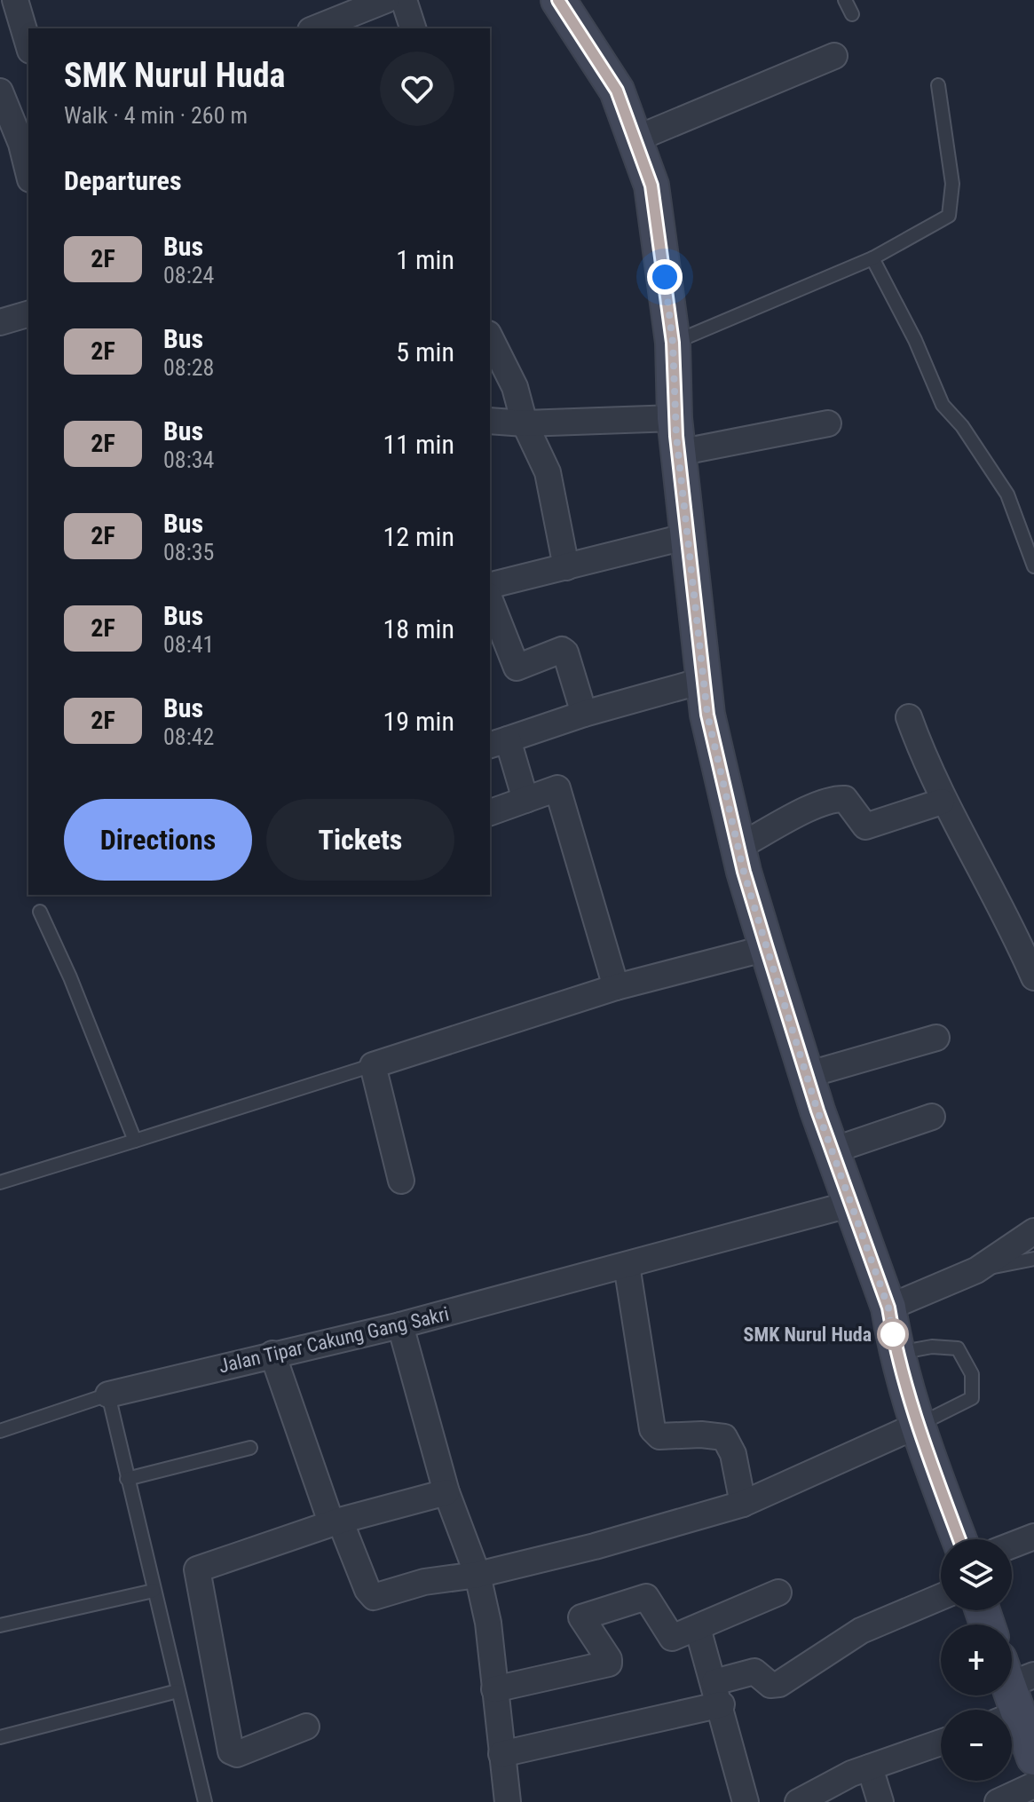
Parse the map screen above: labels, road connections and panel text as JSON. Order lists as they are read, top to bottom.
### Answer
{
  "streets": {
    "street": ["Jalan Tipar Cakung Gang Sakri"]
  },
  "places": ["SMK Nurul Huda"],
  "lines": ["bus line 2F"],
  "page": {
    "heading": [
      ["SMK Nurul Huda", "Walk · 4 min · 260 m"],
      "Departures"
    ],
    "list": [
      {
        "mark": "2F",
        "name": "Bus",
        "note": "08:24",
        "value": "1 min"
      },
      {
        "mark": "2F",
        "name": "Bus",
        "note": "08:28",
        "value": "5 min"
      },
      {
        "mark": "2F",
        "name": "Bus",
        "note": "08:34",
        "value": "11 min"
      },
      {
        "mark": "2F",
        "name": "Bus",
        "note": "08:35",
        "value": "12 min"
      },
      {
        "mark": "2F",
        "name": "Bus",
        "note": "08:41",
        "value": "18 min"
      },
      {
        "mark": "2F",
        "name": "Bus",
        "note": "08:42",
        "value": "19 min"
      }
    ],
    "buttons": ["Directions", "Tickets"],
    "map_buttons": ["+", "−"]
  }
}
